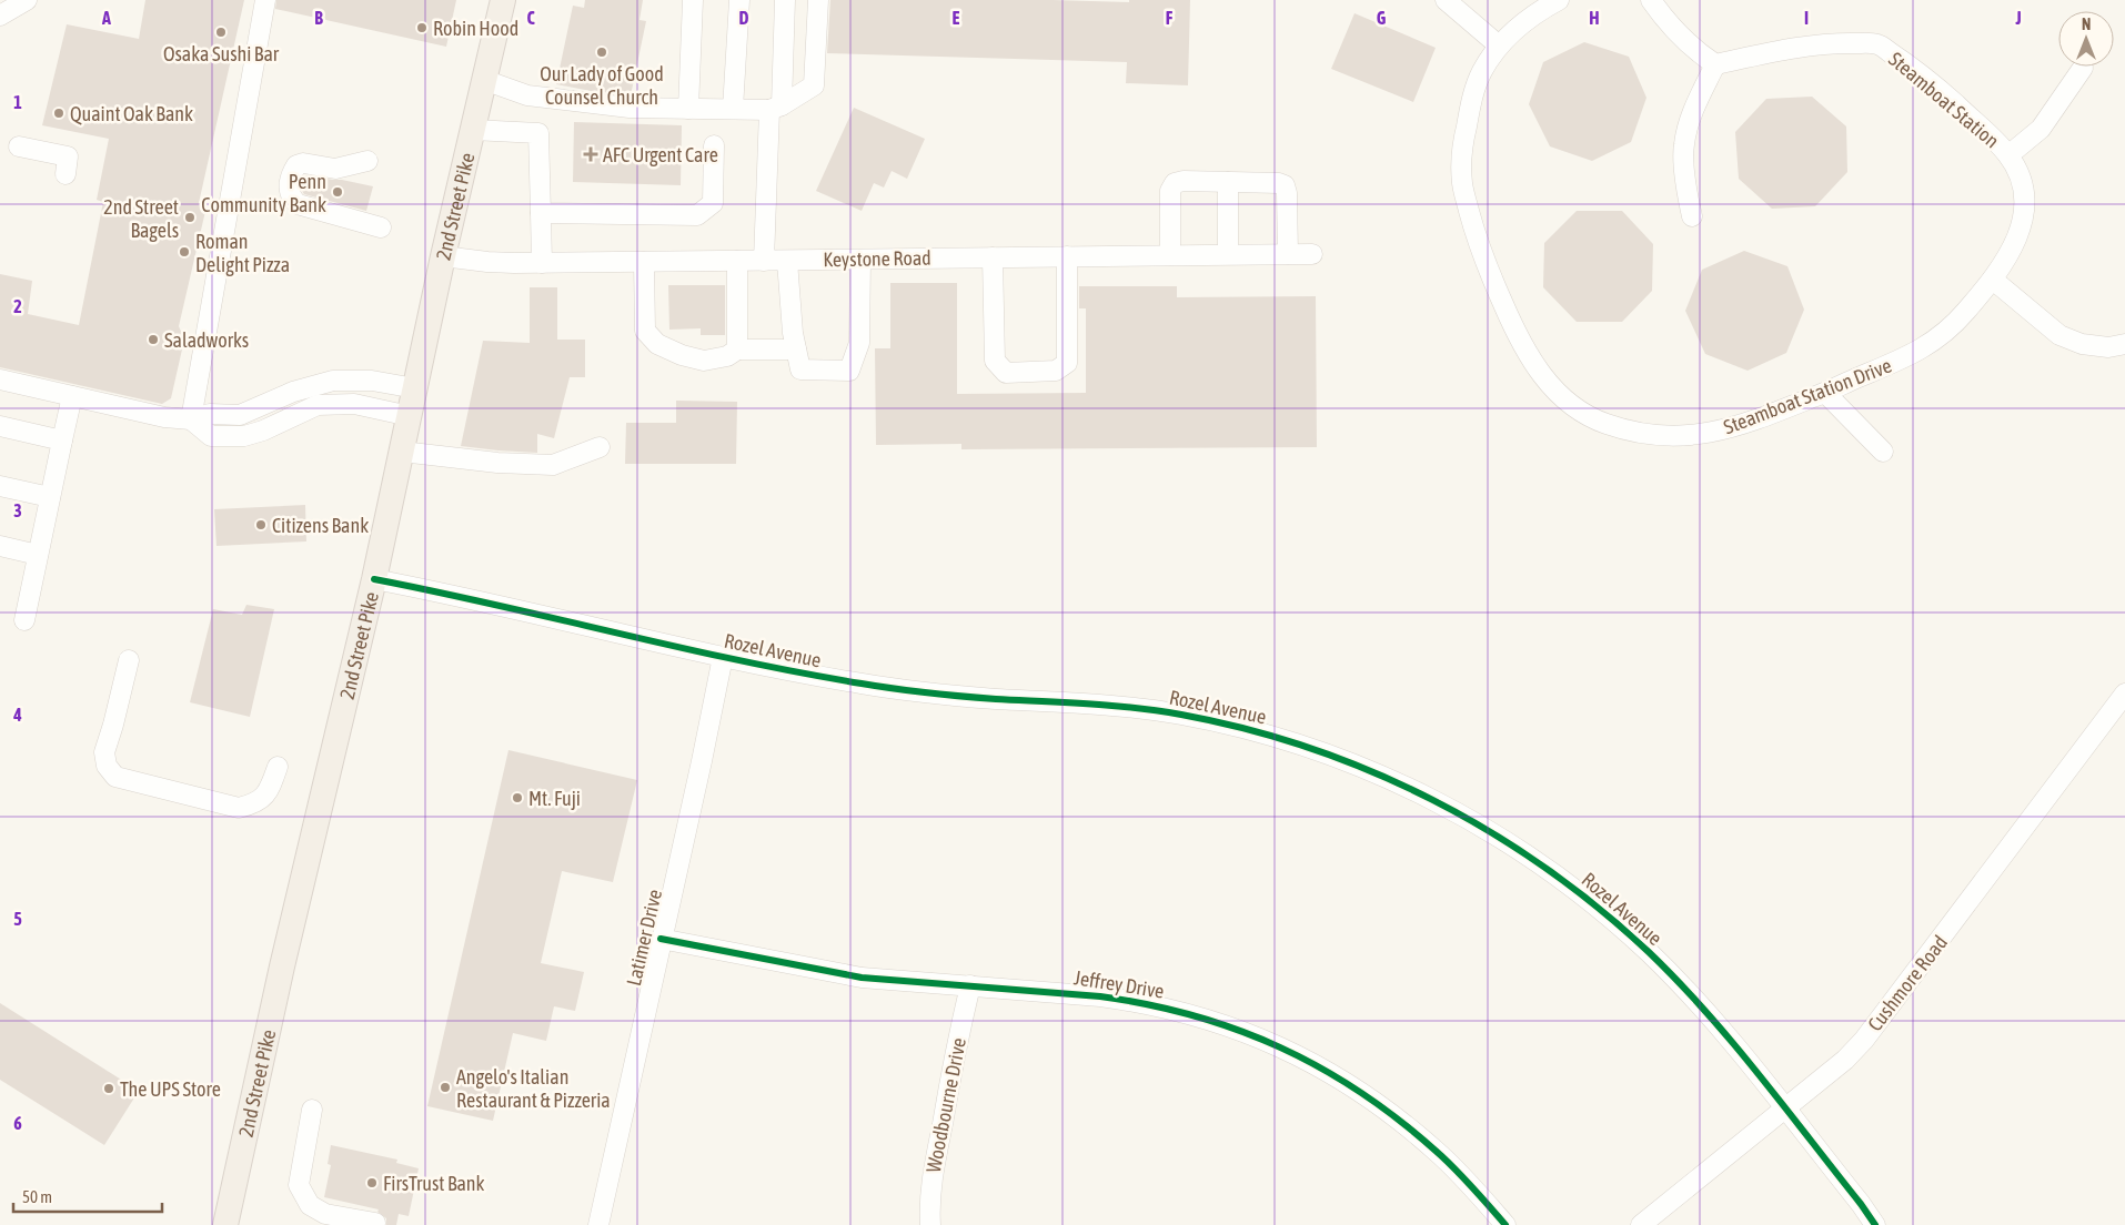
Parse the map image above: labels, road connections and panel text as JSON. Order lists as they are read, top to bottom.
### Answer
{
  "streets": {
    "main road": ["2nd Street Pike"],
    "street": [
      "Steamboat Station",
      "Keystone Road",
      "Steamboat Station Drive",
      "Rozel Avenue",
      "Latimer Drive",
      "Cushmore Road",
      "Jeffrey Drive",
      "Woodbourne Drive"
    ]
  },
  "crossings": [
    ["Steamboat Station", "Steamboat Station Drive"],
    ["2nd Street Pike", "Keystone Road"],
    ["2nd Street Pike", "Rozel Avenue"],
    ["Rozel Avenue", "Latimer Drive"],
    ["Rozel Avenue", "Cushmore Road"],
    ["Latimer Drive", "Jeffrey Drive"],
    ["Jeffrey Drive", "Woodbourne Drive"]
  ],
  "places": {
    "other": [
      "Robin Hood",
      "Osaka Sushi Bar",
      "Our Lady of Good Counsel Church",
      "Quaint Oak Bank",
      "Penn Community Bank",
      "2nd Street Bagels",
      "Roman Delight Pizza",
      "Saladworks",
      "Citizens Bank",
      "Mt. Fuji",
      "Angelo's Italian Restaurant & Pizzeria",
      "The UPS Store",
      "FirsTrust Bank"
    ],
    "health": ["AFC Urgent Care"]
  },
  "scale_bar": "50 m",
  "north": "top",
  "grid": {
    "columns": [
      "A",
      "B",
      "C",
      "D",
      "E",
      "F",
      "G",
      "H",
      "I",
      "J"
    ],
    "rows": [
      "1",
      "2",
      "3",
      "4",
      "5",
      "6"
    ]
  }
}
